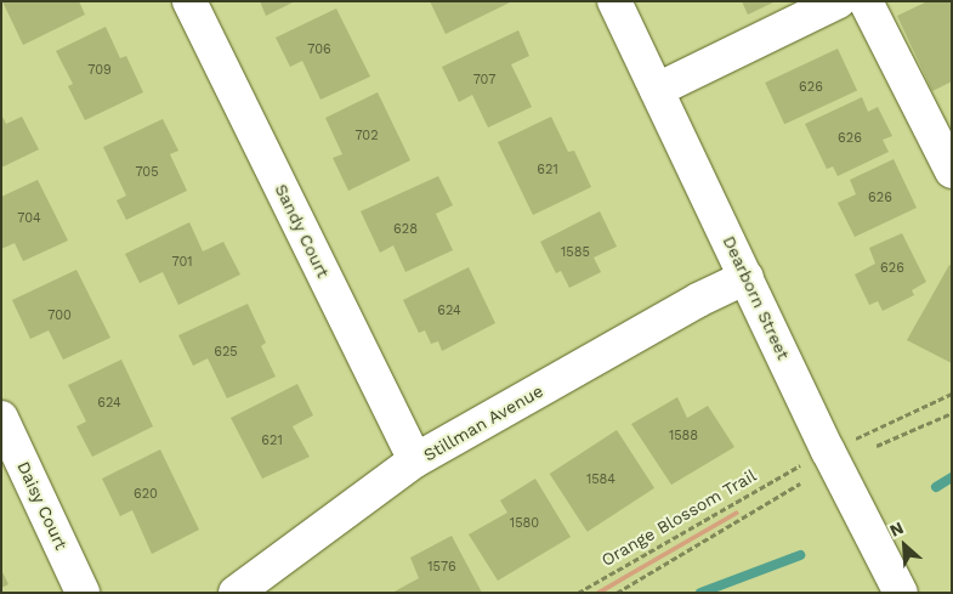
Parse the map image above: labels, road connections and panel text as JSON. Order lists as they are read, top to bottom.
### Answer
{
  "streets": {
    "street": [
      "Sandy Court",
      "Dearborn Street",
      "Stillman Avenue",
      "Daisy Court"
    ],
    "path": ["Orange Blossom Trail"]
  },
  "crossings": [
    ["Sandy Court", "Stillman Avenue"],
    ["Dearborn Street", "Stillman Avenue"]
  ],
  "house_numbers": [
    "706",
    "709",
    "707",
    "626",
    "702",
    "626",
    "621",
    "705",
    "626",
    "704",
    "628",
    "1585",
    "701",
    "626",
    "624",
    "700",
    "625",
    "624",
    "1588",
    "621",
    "1584",
    "620",
    "1580",
    "1576"
  ],
  "north": "top left"
}
